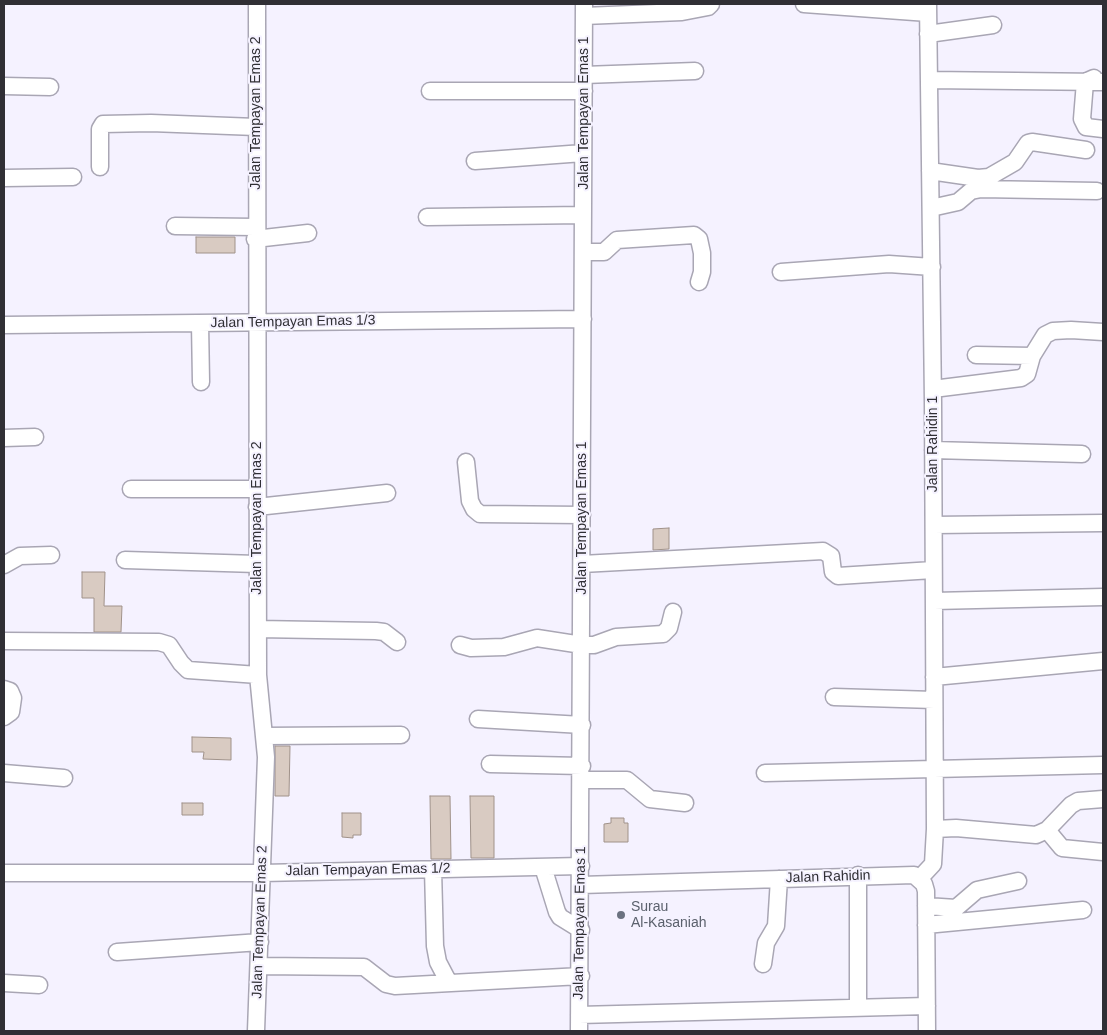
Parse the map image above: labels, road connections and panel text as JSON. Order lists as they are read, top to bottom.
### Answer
{
  "streets": {
    "street": [
      "Jalan Tempayan Emas 2",
      "Jalan Tempayan Emas 1",
      "Jalan Tempayan Emas 1/3",
      "Jalan Rahidin 1",
      "Jalan Tempayan Emas 1/2",
      "Jalan Rahidin"
    ]
  },
  "crossings": [
    ["Jalan Tempayan Emas 2", "Jalan Tempayan Emas 1/3"],
    ["Jalan Tempayan Emas 2", "Jalan Tempayan Emas 1/2"],
    ["Jalan Tempayan Emas 1", "Jalan Tempayan Emas 1/3"],
    ["Jalan Tempayan Emas 1", "Jalan Tempayan Emas 1/2"],
    ["Jalan Tempayan Emas 1", "Jalan Rahidin"],
    ["Jalan Rahidin 1", "Jalan Rahidin"]
  ],
  "places": ["Surau Al-Kasaniah"]
}
